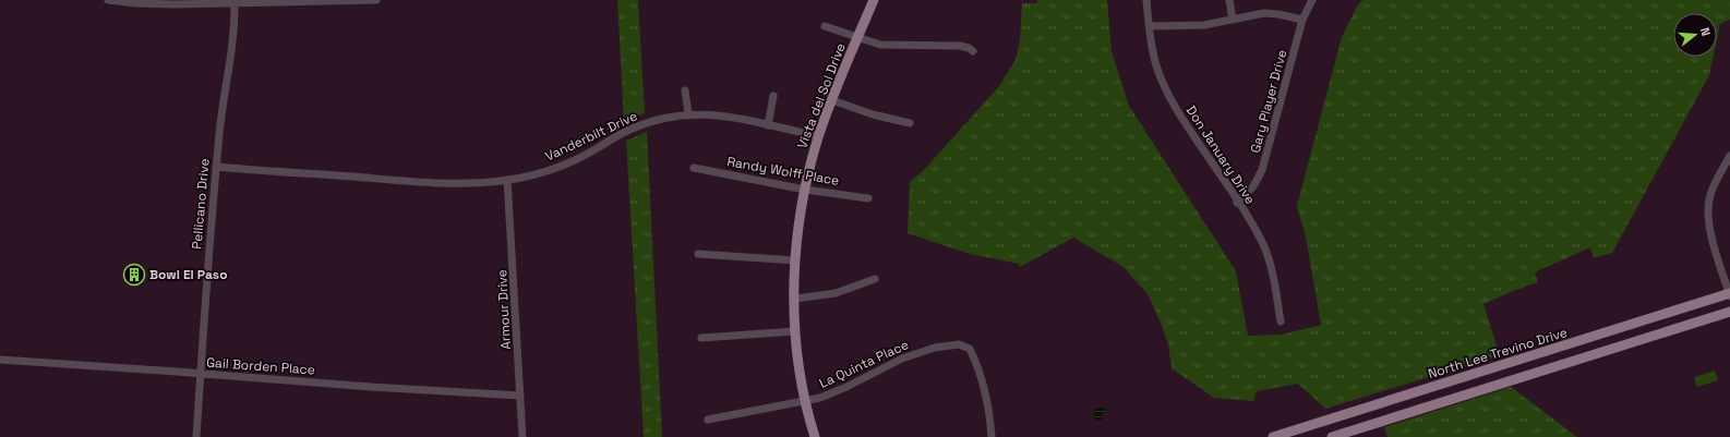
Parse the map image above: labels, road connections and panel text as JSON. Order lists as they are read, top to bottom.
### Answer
{
  "streets": {
    "main road": ["Vista del Sol Drive", "North Lee Trevino Drive"],
    "street": [
      "Gary Player Drive",
      "Vanderbilt Drive",
      "Don January Drive",
      "Randy Wolff Place",
      "Pellicano Drive",
      "Armour Drive",
      "La Quinta Place",
      "Gail Borden Place"
    ]
  },
  "crossings": [
    ["Vista del Sol Drive", "Vanderbilt Drive"],
    ["Vista del Sol Drive", "Randy Wolff Place"],
    ["Vista del Sol Drive", "La Quinta Place"],
    ["Gary Player Drive", "Don January Drive"],
    ["Vanderbilt Drive", "Pellicano Drive"],
    ["Vanderbilt Drive", "Armour Drive"],
    ["Pellicano Drive", "Gail Borden Place"],
    ["Armour Drive", "Gail Borden Place"]
  ],
  "places": {
    "building": ["Bowl El Paso"]
  },
  "north": "right"
}
